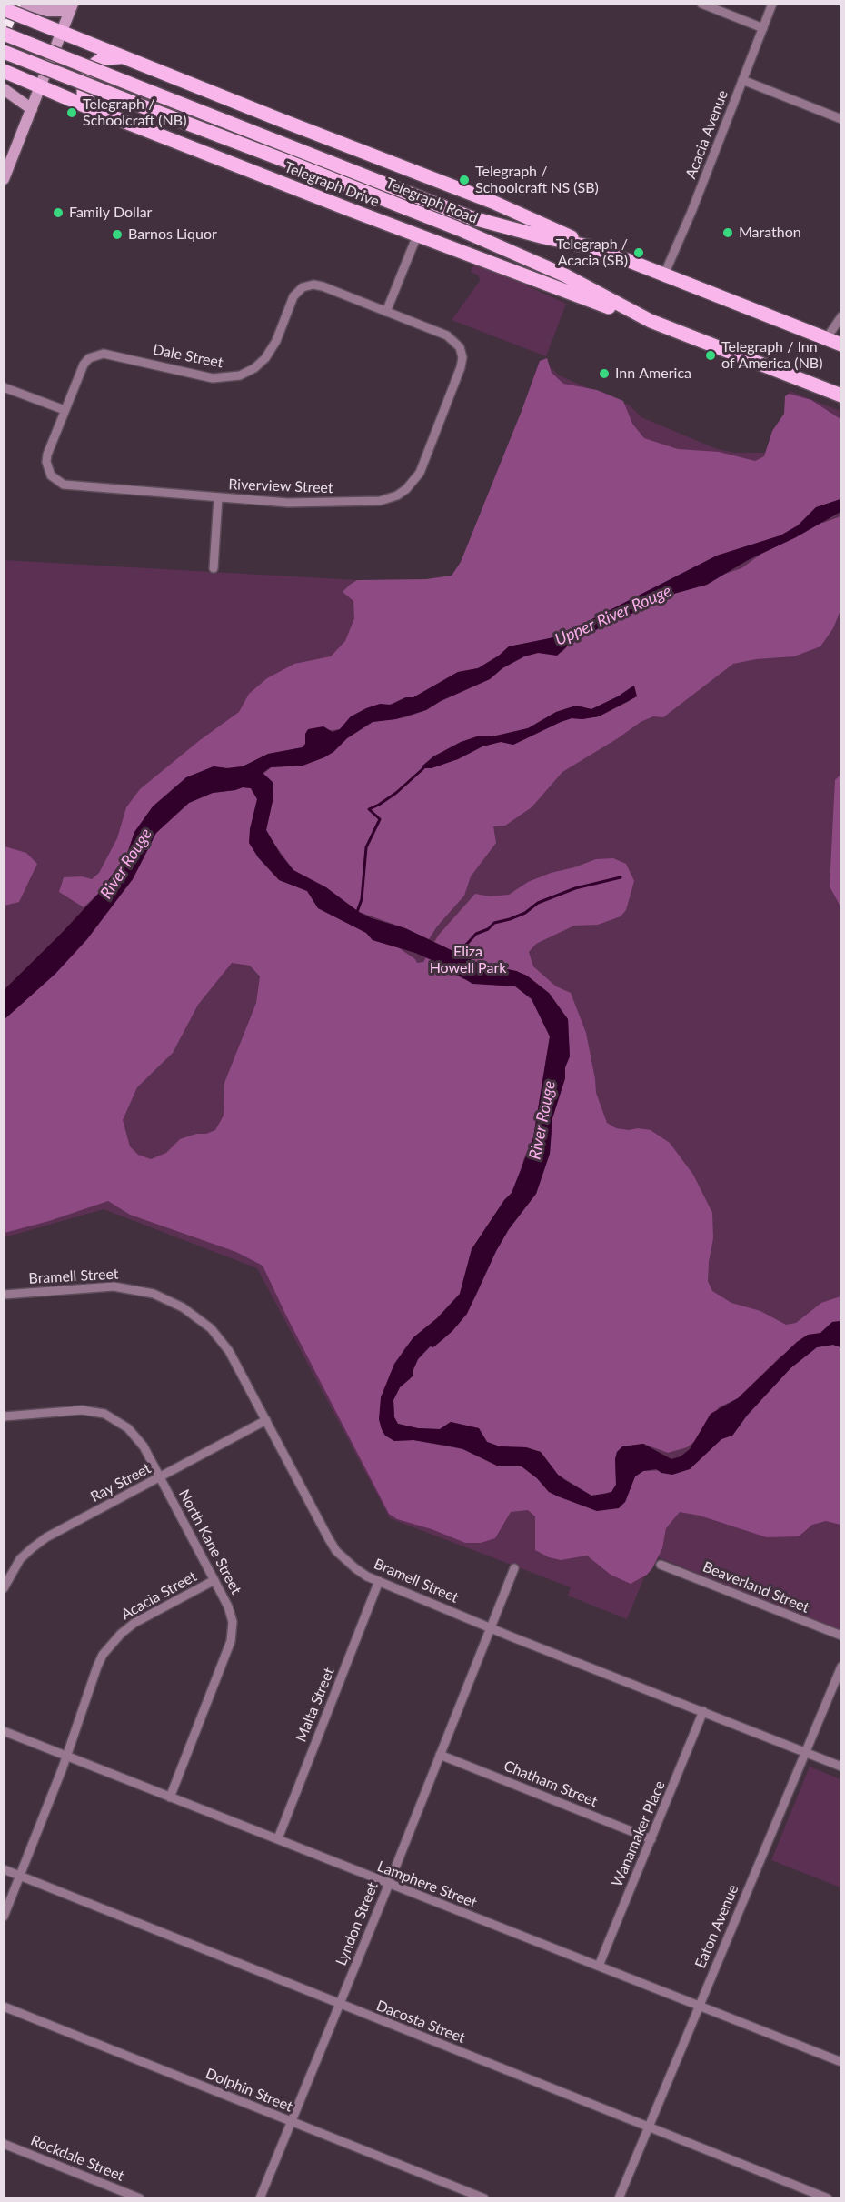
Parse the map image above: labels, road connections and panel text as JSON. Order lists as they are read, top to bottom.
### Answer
{
  "streets": {
    "main road": ["Telegraph Drive", "Telegraph Road"],
    "street": [
      "Acacia Avenue",
      "Dale Street",
      "Riverview Street",
      "Bramell Street",
      "Ray Street",
      "North Kane Street",
      "Beaverland Street",
      "Acacia Street",
      "Malta Street",
      "Chatham Street",
      "Wanamaker Place",
      "Lamphere Street",
      "Lyndon Street",
      "Eaton Avenue",
      "Dacosta Street",
      "Dolphin Street",
      "Rockdale Street"
    ]
  },
  "crossings": [
    ["Acacia Avenue", "Telegraph Road"],
    ["Telegraph Drive", "Telegraph Road"],
    ["Dale Street", "Riverview Street"],
    ["Bramell Street", "Ray Street"],
    ["Bramell Street", "Malta Street"],
    ["Bramell Street", "Wanamaker Place"],
    ["Bramell Street", "Lyndon Street"],
    ["Bramell Street", "Eaton Avenue"],
    ["Ray Street", "North Kane Street"],
    ["North Kane Street", "Acacia Street"],
    ["North Kane Street", "Lamphere Street"],
    ["Acacia Street", "Lamphere Street"],
    ["Malta Street", "Lamphere Street"],
    ["Chatham Street", "Wanamaker Place"],
    ["Chatham Street", "Lyndon Street"],
    ["Wanamaker Place", "Lamphere Street"],
    ["Lamphere Street", "Lyndon Street"],
    ["Lamphere Street", "Eaton Avenue"],
    ["Lyndon Street", "Dacosta Street"],
    ["Lyndon Street", "Dolphin Street"],
    ["Eaton Avenue", "Dacosta Street"]
  ],
  "water": ["Upper River Rouge", "River Rouge"],
  "parks": ["Eliza Howell Park"],
  "places": [
    "Telegraph / Schoolcraft (NB)",
    "Telegraph / Schoolcraft NS (SB)",
    "Family Dollar",
    "Marathon",
    "Barnos Liquor",
    "Telegraph / Acacia (SB)",
    "Telegraph / Inn of America (NB)",
    "Inn America"
  ]
}
